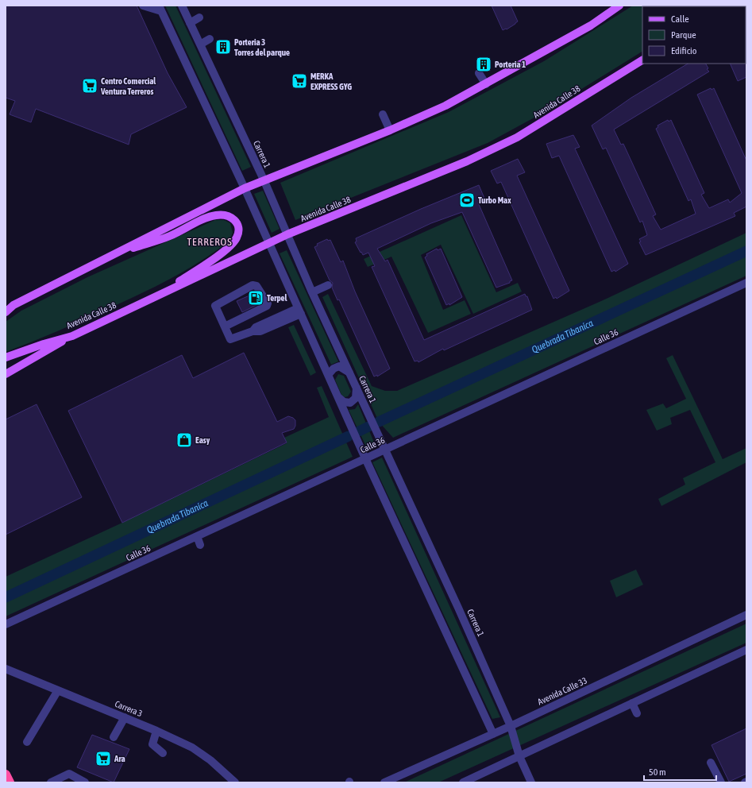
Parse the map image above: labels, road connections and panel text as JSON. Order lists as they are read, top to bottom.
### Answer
{
  "streets": {
    "main road": ["Avenida Calle 38"],
    "street": [
      "Carrera 1",
      "Calle 36",
      "Avenida Calle 33",
      "Carrera 3"
    ]
  },
  "crossings": [
    ["Avenida Calle 38", "Carrera 1"],
    ["Carrera 1", "Calle 36"],
    ["Carrera 1", "Avenida Calle 33"]
  ],
  "districts": ["TERREROS"],
  "water": ["Quebrada Tibaníca"],
  "places": {
    "building": ["Porteria 3 Torres del parque", "Porteria 1"],
    "supermarket": ["MERKA EXPRESS GYG", "Centro Comercial Ventura Terreros", "Ara"],
    "sports": ["Turbo Max"],
    "fuel station": ["Terpel"],
    "shop": ["Easy"]
  },
  "legend": ["Calle", "Parque", "Edificio"],
  "scale_bar": "50 m"
}
